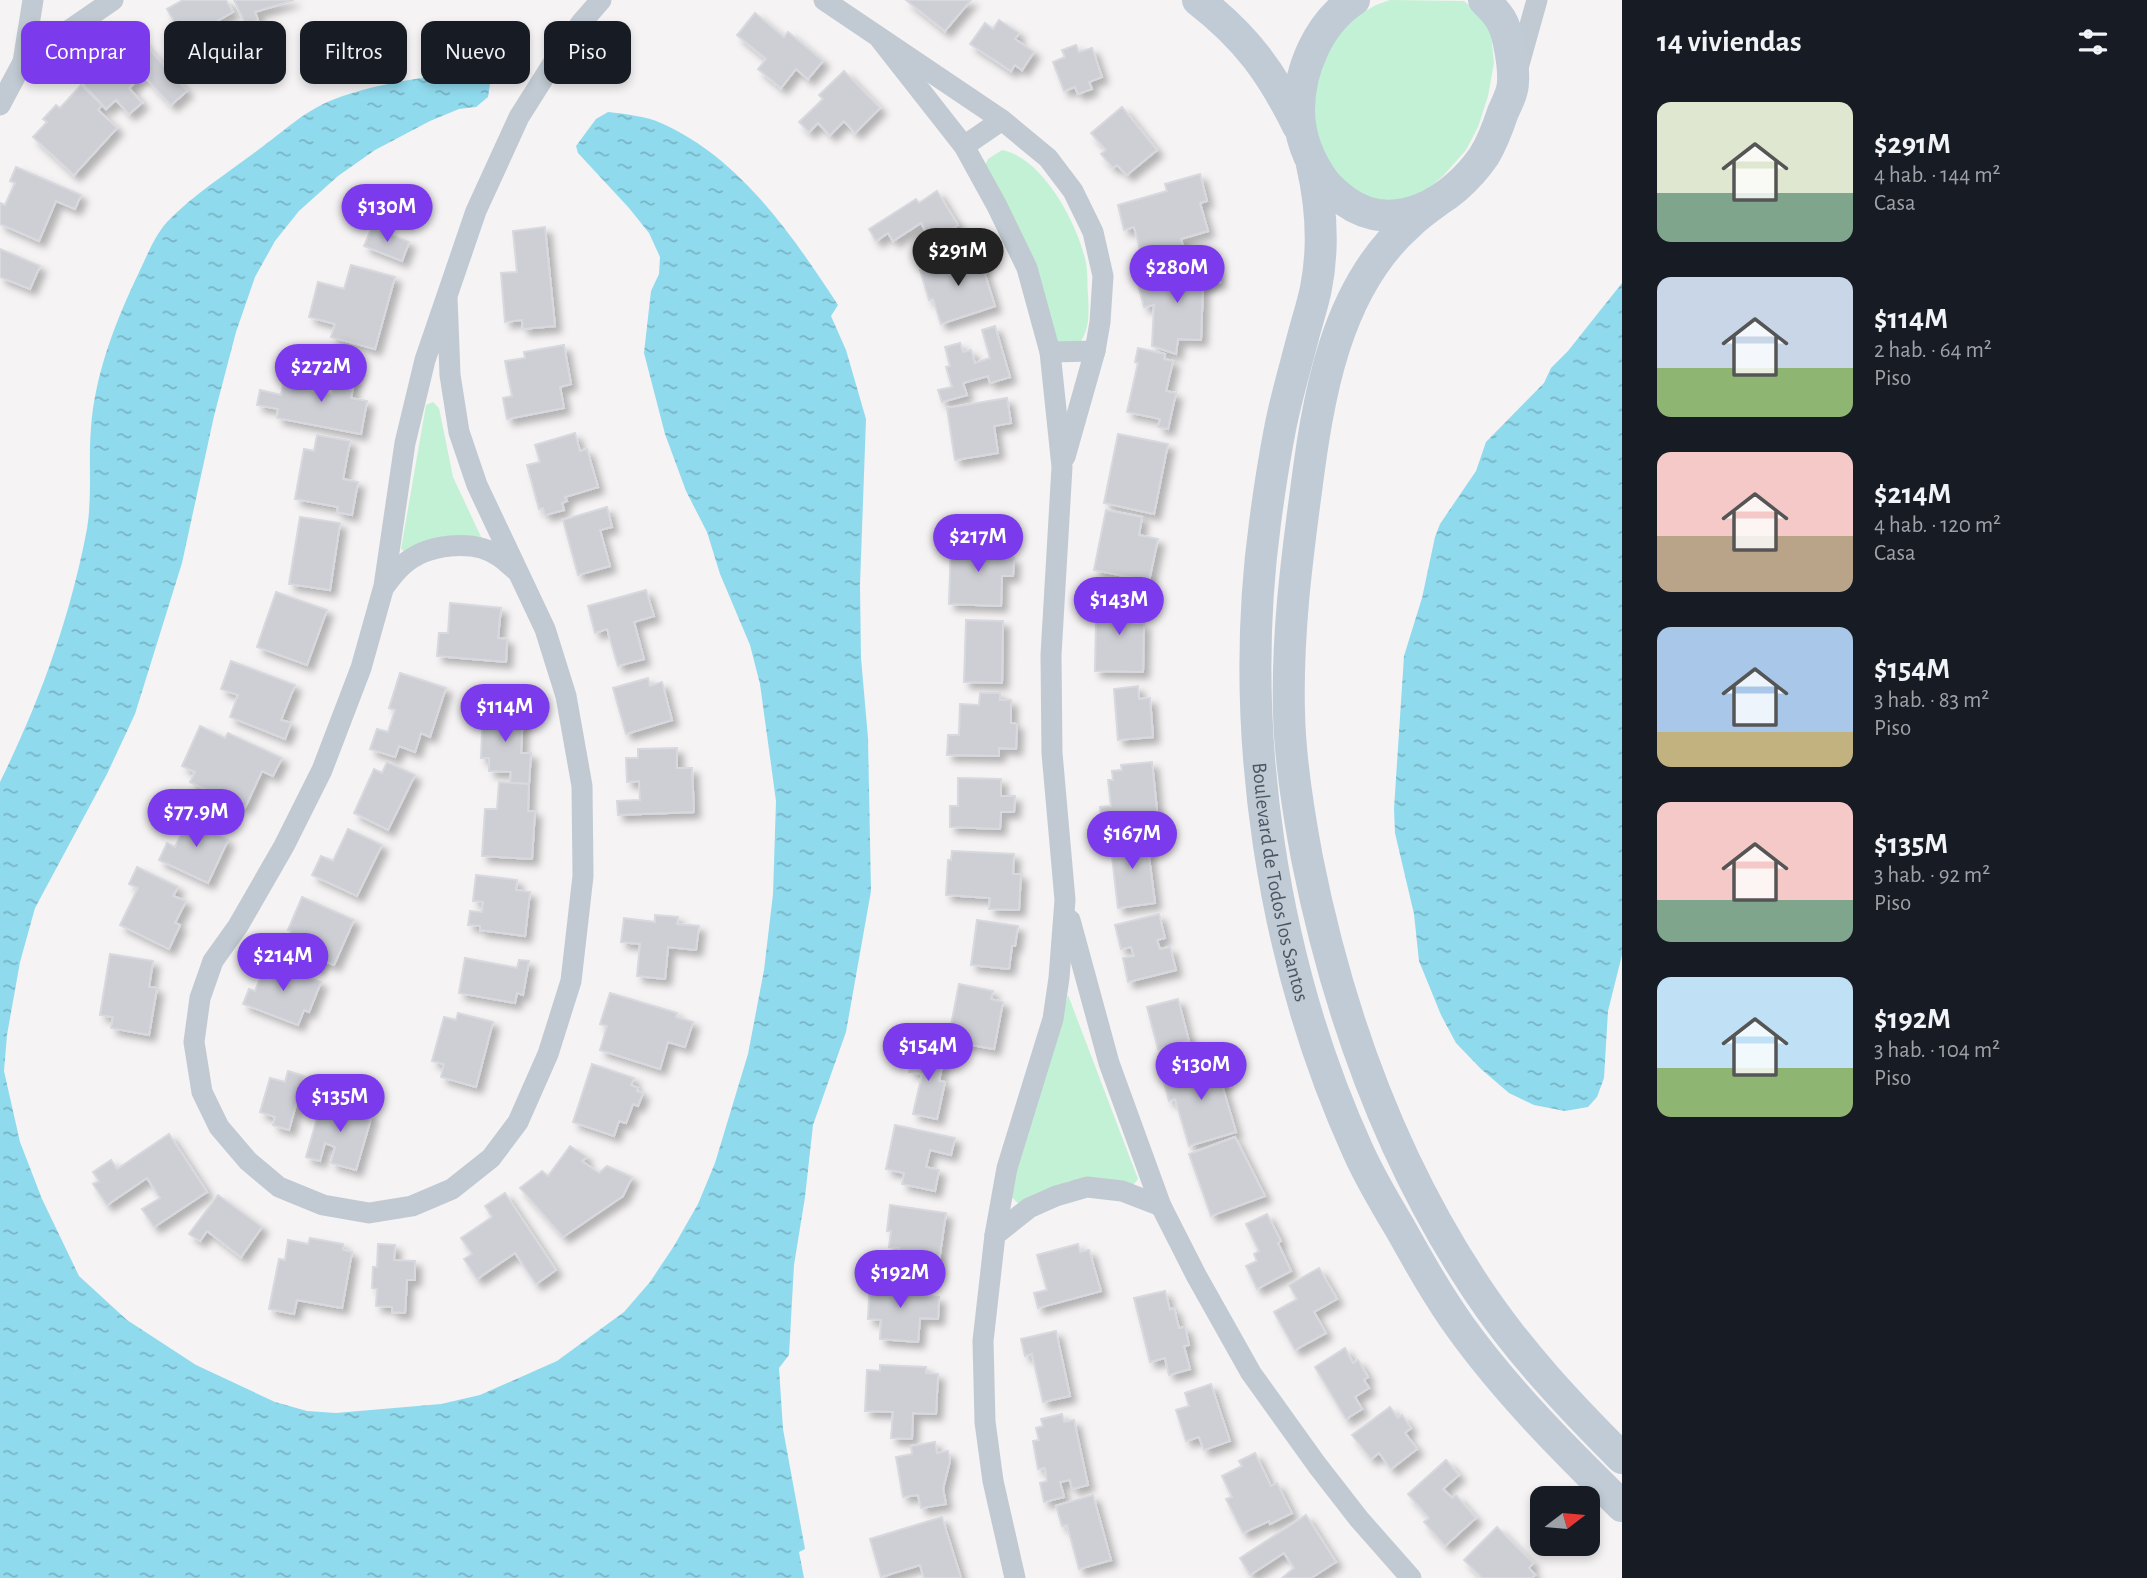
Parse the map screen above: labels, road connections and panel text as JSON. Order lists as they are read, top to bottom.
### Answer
{
  "streets": {
    "street": ["Boulevard de Todos los Santos"]
  },
  "north": "right",
  "page": {
    "heading": "14 viviendas",
    "chip": [
      "Comprar",
      "Alquilar",
      "Filtros",
      "Nuevo",
      "Piso"
    ],
    "list": [
      {
        "name": "$291M",
        "note": "4 hab. · 144 m² · Casa"
      },
      {
        "name": "$114M",
        "note": "2 hab. · 64 m² · Piso"
      },
      {
        "name": "$214M",
        "note": "4 hab. · 120 m² · Casa"
      },
      {
        "name": "$154M",
        "note": "3 hab. · 83 m² · Piso"
      },
      {
        "name": "$135M",
        "note": "3 hab. · 92 m² · Piso"
      },
      {
        "name": "$192M",
        "note": "3 hab. · 104 m² · Piso"
      }
    ],
    "price": [
      "$130M",
      "$291M",
      "$280M",
      "$272M",
      "$217M",
      "$143M",
      "$114M",
      "$77.9M",
      "$167M",
      "$214M",
      "$154M",
      "$130M",
      "$135M",
      "$192M"
    ]
  }
}
